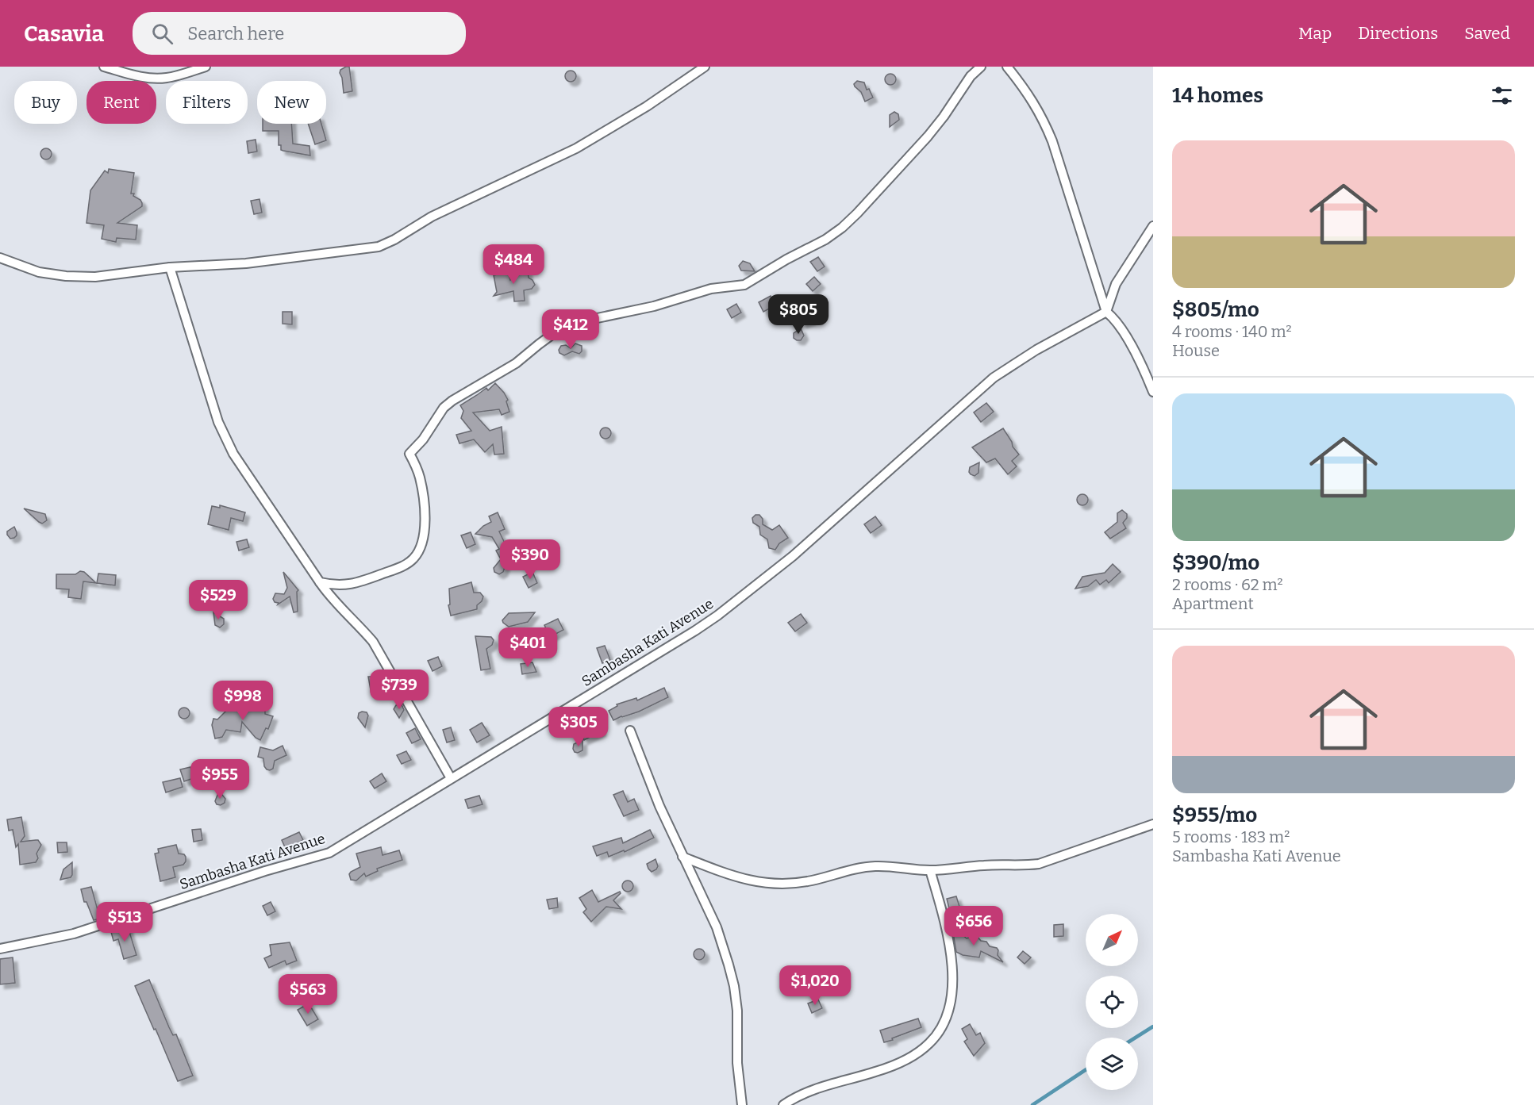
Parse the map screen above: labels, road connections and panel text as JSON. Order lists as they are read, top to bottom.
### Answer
{
  "streets": {
    "street": ["Sambasha Kati Avenue"]
  },
  "north": "top right",
  "page": {
    "header": "Casavia",
    "search": "Search here",
    "nav": ["Map", "Directions", "Saved"],
    "heading": "14 homes",
    "chip": [
      "Buy",
      "Rent",
      "Filters",
      "New"
    ],
    "list": [
      {
        "name": "$805/mo",
        "note": "4 rooms · 140 m² · House"
      },
      {
        "name": "$390/mo",
        "note": "2 rooms · 62 m² · Apartment"
      },
      {
        "name": "$955/mo",
        "note": "5 rooms · 183 m² · Sambasha Kati Avenue"
      }
    ],
    "price": [
      "$484",
      "$805",
      "$412",
      "$390",
      "$529",
      "$401",
      "$739",
      "$998",
      "$305",
      "$955",
      "$513",
      "$656",
      "$1,020",
      "$563"
    ]
  }
}
